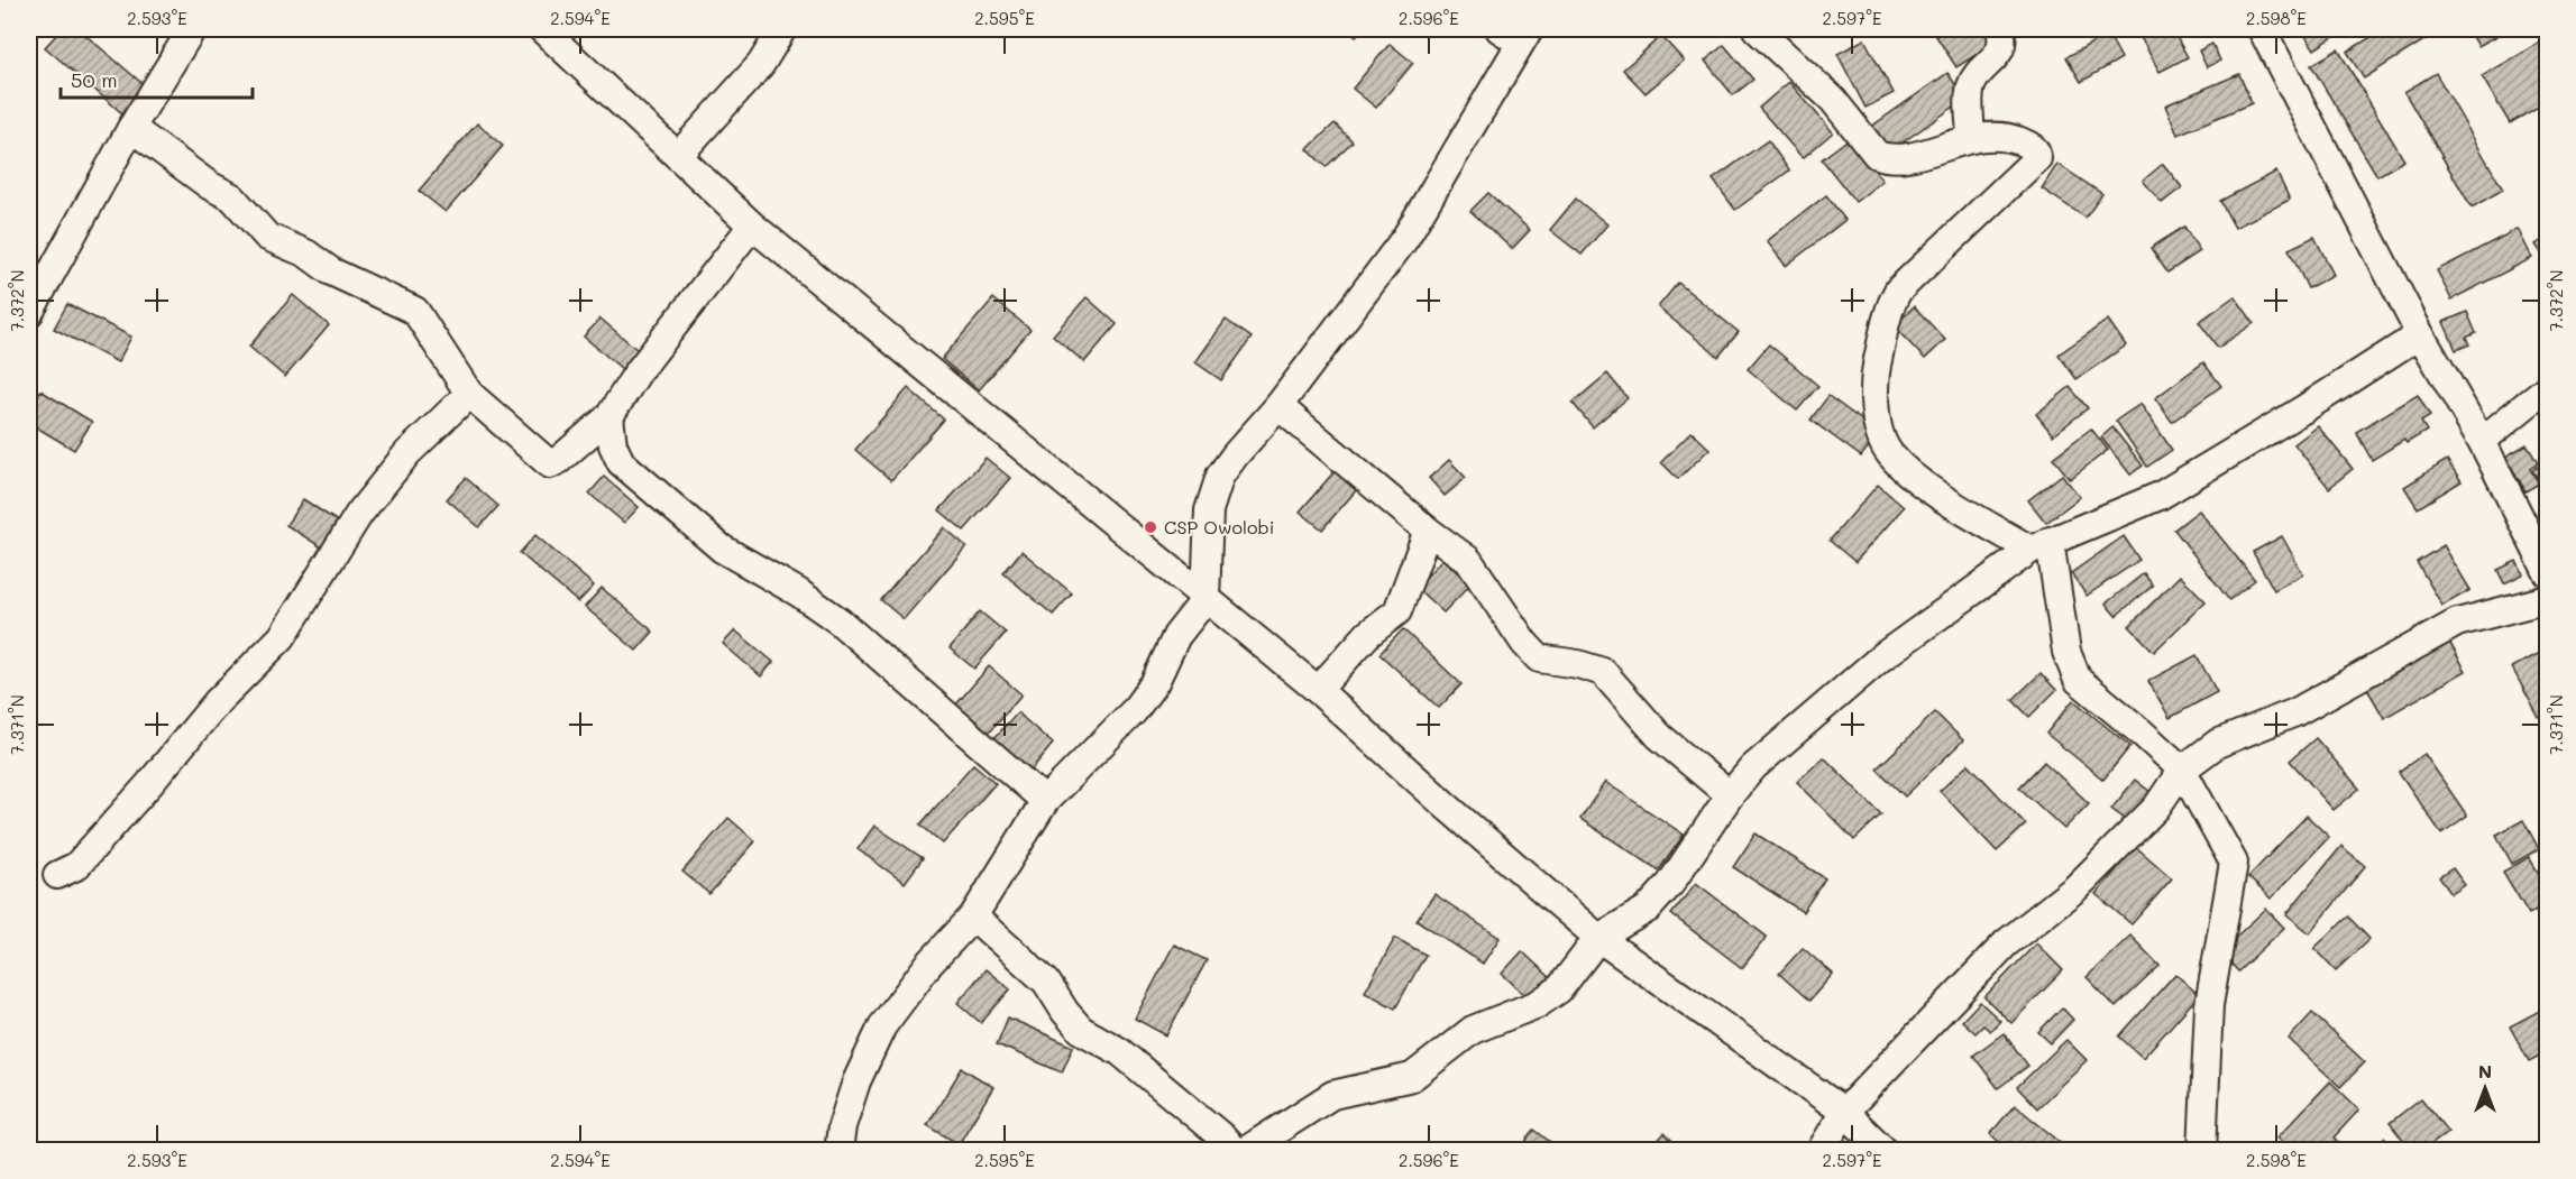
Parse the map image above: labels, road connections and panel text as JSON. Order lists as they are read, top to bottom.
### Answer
{
  "places": ["CSP Owolobi"],
  "scale_bar": "50 m",
  "north": "top",
  "coordinates": [
    "2.593°E",
    "2.594°E",
    "2.595°E",
    "2.596°E",
    "2.597°E",
    "2.598°E",
    "7.372°N",
    "7.371°N"
  ]
}
